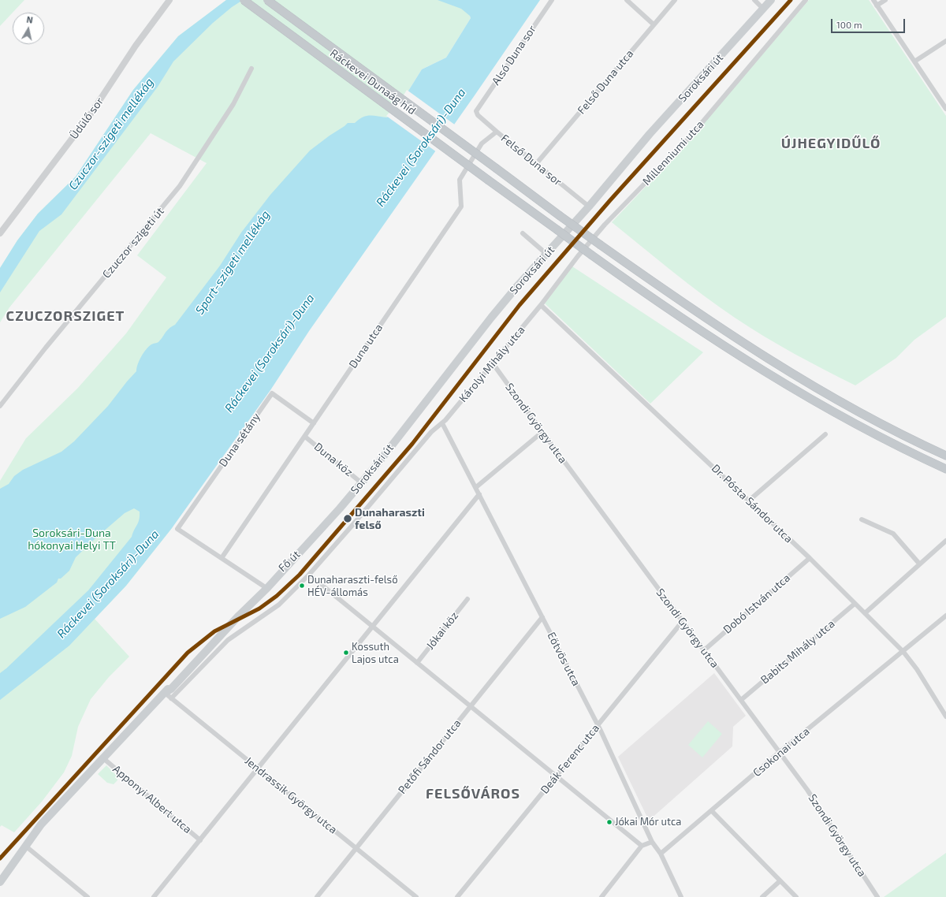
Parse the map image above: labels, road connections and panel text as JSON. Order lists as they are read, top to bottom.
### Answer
{
  "streets": {
    "highway": ["Ráckevei Dunaág híd"],
    "main road": ["Soroksári út", "Fő út"],
    "street": [
      "Alsó Duna sor",
      "Felső Duna utca",
      "Üdülő sor",
      "Millenniumi utca",
      "Felső Duna sor",
      "Czuczor szigeti út",
      "Duna utca",
      "Károlyi Mihály utca",
      "Szondi György utca",
      "Duna sétány",
      "Duna köz",
      "Dr. Pósta Sándor utca",
      "Dobó István utca",
      "Jókai köz",
      "Babits Mihály utca",
      "Eötvös utca",
      "Csokonai utca",
      "Petőfi Sándor utca",
      "Deák Ferenc utca",
      "Jendrassik György utca",
      "Apponyi Albert utca"
    ]
  },
  "crossings": [
    ["Alsó Duna sor", "Felső Duna sor"],
    ["Soroksári út", "Felső Duna sor"],
    ["Soroksári út", "Duna köz"],
    ["Soroksári út", "Fő út"],
    ["Felső Duna utca", "Felső Duna sor"],
    ["Millenniumi utca", "Károlyi Mihály utca"],
    ["Millenniumi utca", "Dr. Pósta Sándor utca"],
    ["Felső Duna sor", "Duna utca"],
    ["Duna utca", "Duna sétány"],
    ["Duna utca", "Duna köz"],
    ["Károlyi Mihály utca", "Szondi György utca"],
    ["Károlyi Mihály utca", "Dr. Pósta Sándor utca"],
    ["Károlyi Mihály utca", "Fő út"],
    ["Károlyi Mihály utca", "Eötvös utca"],
    ["Szondi György utca", "Dobó István utca"],
    ["Szondi György utca", "Babits Mihály utca"],
    ["Szondi György utca", "Csokonai utca"],
    ["Szondi György utca", "Deák Ferenc utca"],
    ["Dr. Pósta Sándor utca", "Dobó István utca"],
    ["Dr. Pósta Sándor utca", "Babits Mihály utca"],
    ["Dr. Pósta Sándor utca", "Csokonai utca"],
    ["Fő út", "Eötvös utca"],
    ["Fő út", "Jendrassik György utca"],
    ["Fő út", "Apponyi Albert utca"],
    ["Eötvös utca", "Csokonai utca"],
    ["Eötvös utca", "Petőfi Sándor utca"],
    ["Eötvös utca", "Deák Ferenc utca"],
    ["Petőfi Sándor utca", "Jendrassik György utca"]
  ],
  "districts": ["ÚJHEGYIDŰLŐ", "CZUCZORSZIGET", "FELSŐVÁROS"],
  "water": ["Czuczor-szigeti mellékág", "Ráckevei (Soroksári)-Duna", "Sport-szigeti mellékág"],
  "parks": ["Soroksári-Duna hókonyai Helyi TT"],
  "places": [
    "Dunaharaszti felső",
    "Dunaharaszti-felső HÉV-állomás",
    "Kossuth Lajos utca",
    "Jókai Mór utca"
  ],
  "scale_bar": "100 m",
  "north": "top"
}
